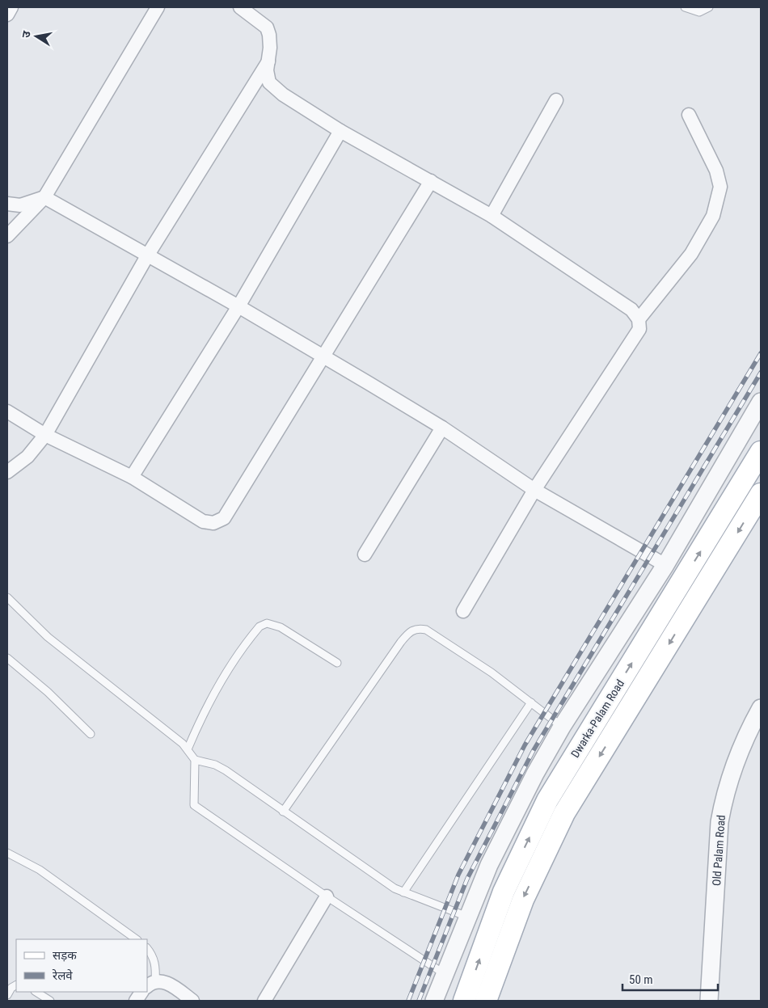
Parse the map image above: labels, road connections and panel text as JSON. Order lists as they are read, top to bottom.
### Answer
{
  "streets": {
    "main road": ["Dwarka-Palam Road"],
    "street": ["Old Palam Road"]
  },
  "legend": ["सड़क", "रेलवे"],
  "scale_bar": "50 m",
  "north": "left"
}
